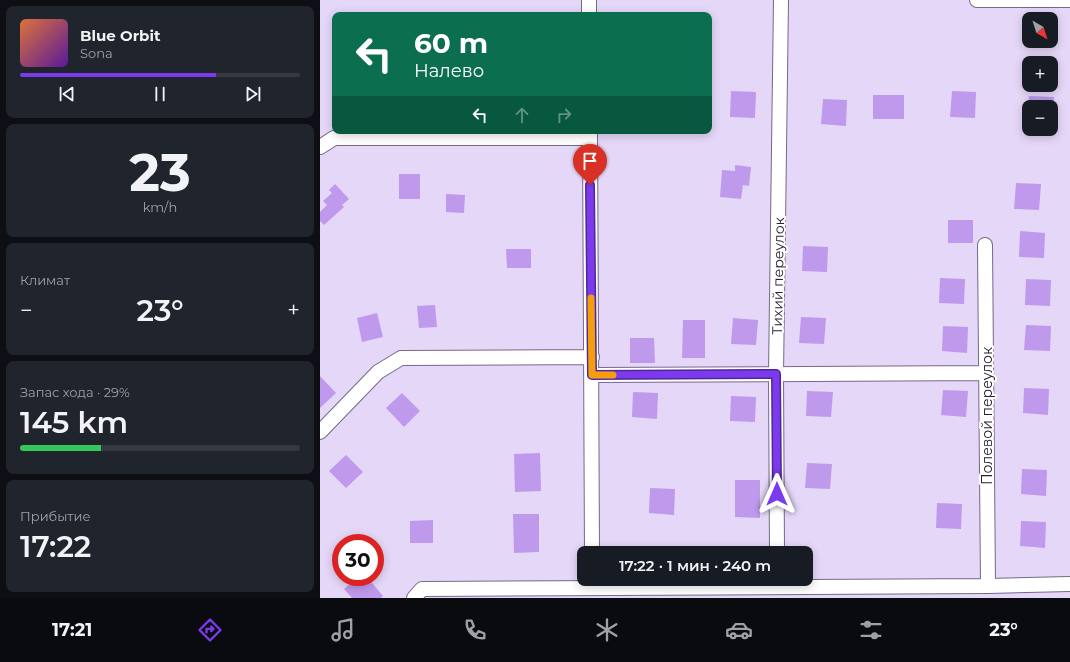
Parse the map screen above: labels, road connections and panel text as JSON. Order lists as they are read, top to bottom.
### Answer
{
  "streets": {
    "street": ["Тихий переулок", "Полевой переулок"]
  },
  "north": "bottom right",
  "page": {
    "map_buttons": ["+", "−"],
    "turn": ["60 m", "Налево"],
    "song": ["Blue Orbit", "Sona"],
    "tile": [
      ["23", "km/h"],
      "Климат",
      ["Запас хода · 29%", "145 km"],
      ["Прибытие", "17:22"]
    ],
    "heat": ["−", "23°", "+"],
    "limit": "30",
    "trip": "17:22 · 1 мин · 240 m",
    "tabs": ["17:21", "23°"]
  }
}
